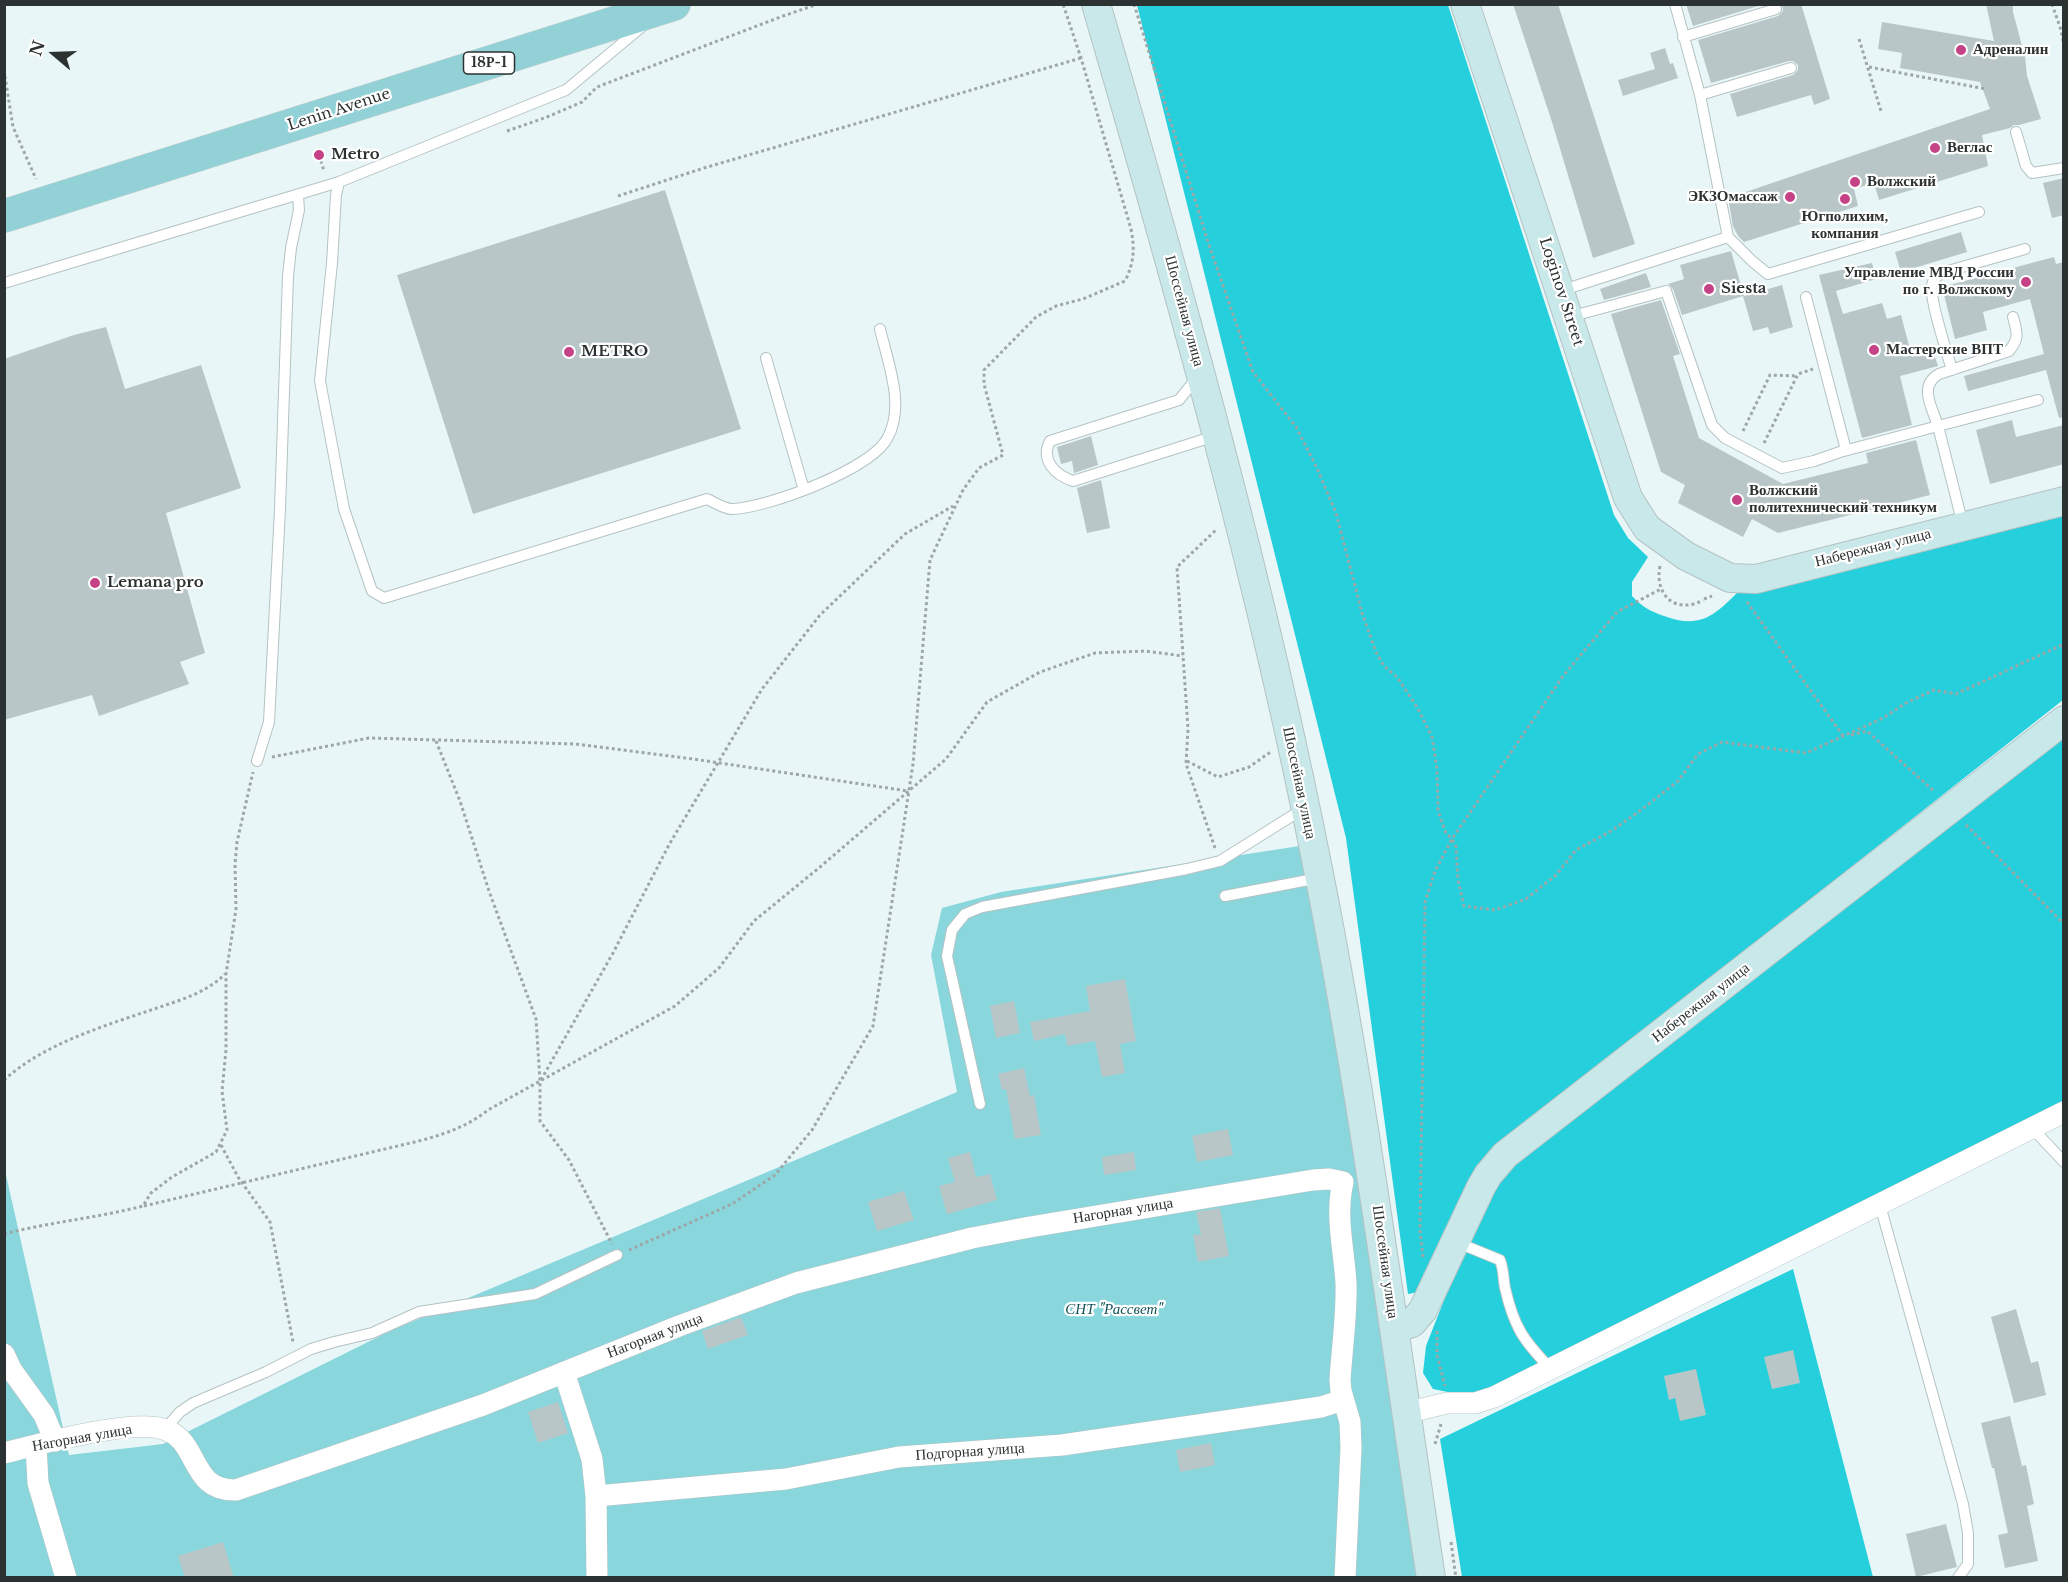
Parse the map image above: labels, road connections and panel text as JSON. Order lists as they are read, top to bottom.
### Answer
{
  "streets": {
    "main road": ["18Р-1", "Lenin Avenue"],
    "street": [
      "Loginov Street",
      "Шоссейная улица",
      "Набережная улица",
      "Нагорная улица",
      "Подгорная улица"
    ]
  },
  "crossings": [
    ["Loginov Street", "Набережная улица"],
    ["Шоссейная улица", "Набережная улица"],
    ["Шоссейная улица", "Нагорная улица"]
  ],
  "parks": ["СНТ \"Рассвет\""],
  "places": [
    "Адреналин",
    "Веглас",
    "Metro",
    "Волжский",
    "ЭКЗОмассаж",
    "Югполихим, компания",
    "Управление МВД России по г. Волжскому",
    "Siesta",
    "Мастерские ВПТ",
    "METRO",
    "Волжский политехнический техникум",
    "Lemana pro"
  ],
  "north": "left"
}
